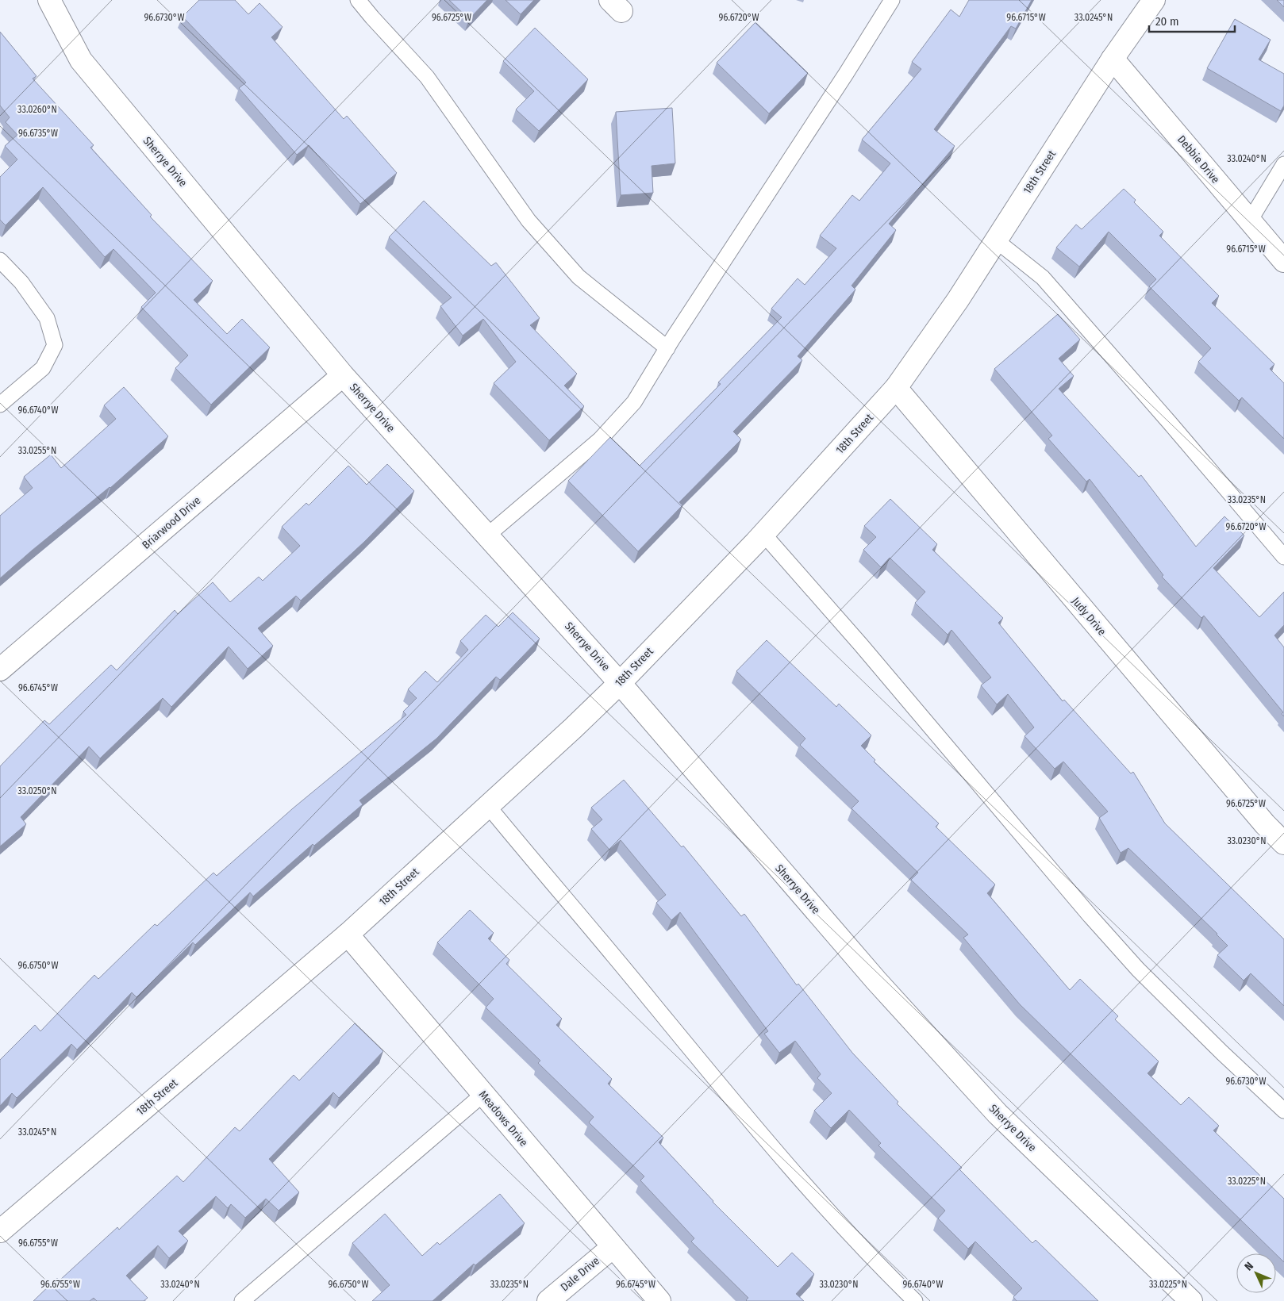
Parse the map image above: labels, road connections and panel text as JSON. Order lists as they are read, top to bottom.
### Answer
{
  "streets": {
    "street": [
      "Debbie Drive",
      "Sherrye Drive",
      "18th Street",
      "Briarwood Drive",
      "Judy Drive",
      "Meadows Drive",
      "Dale Drive"
    ]
  },
  "crossings": [
    ["Debbie Drive", "18th Street"],
    ["Sherrye Drive", "18th Street"],
    ["Sherrye Drive", "Briarwood Drive"],
    ["18th Street", "Judy Drive"],
    ["18th Street", "Meadows Drive"],
    ["Meadows Drive", "Dale Drive"]
  ],
  "scale_bar": "20 m",
  "north": "top left",
  "coordinates": [
    "96.6730°W",
    "96.6725°W",
    "96.6720°W",
    "96.6715°W",
    "33.0245°N",
    "33.0260°N",
    "96.6735°W",
    "33.0240°N",
    "96.6740°W",
    "33.0255°N",
    "33.0235°N",
    "96.6745°W",
    "33.0250°N",
    "33.0230°N",
    "96.6750°W",
    "33.0225°N",
    "96.6755°W"
  ]
}
